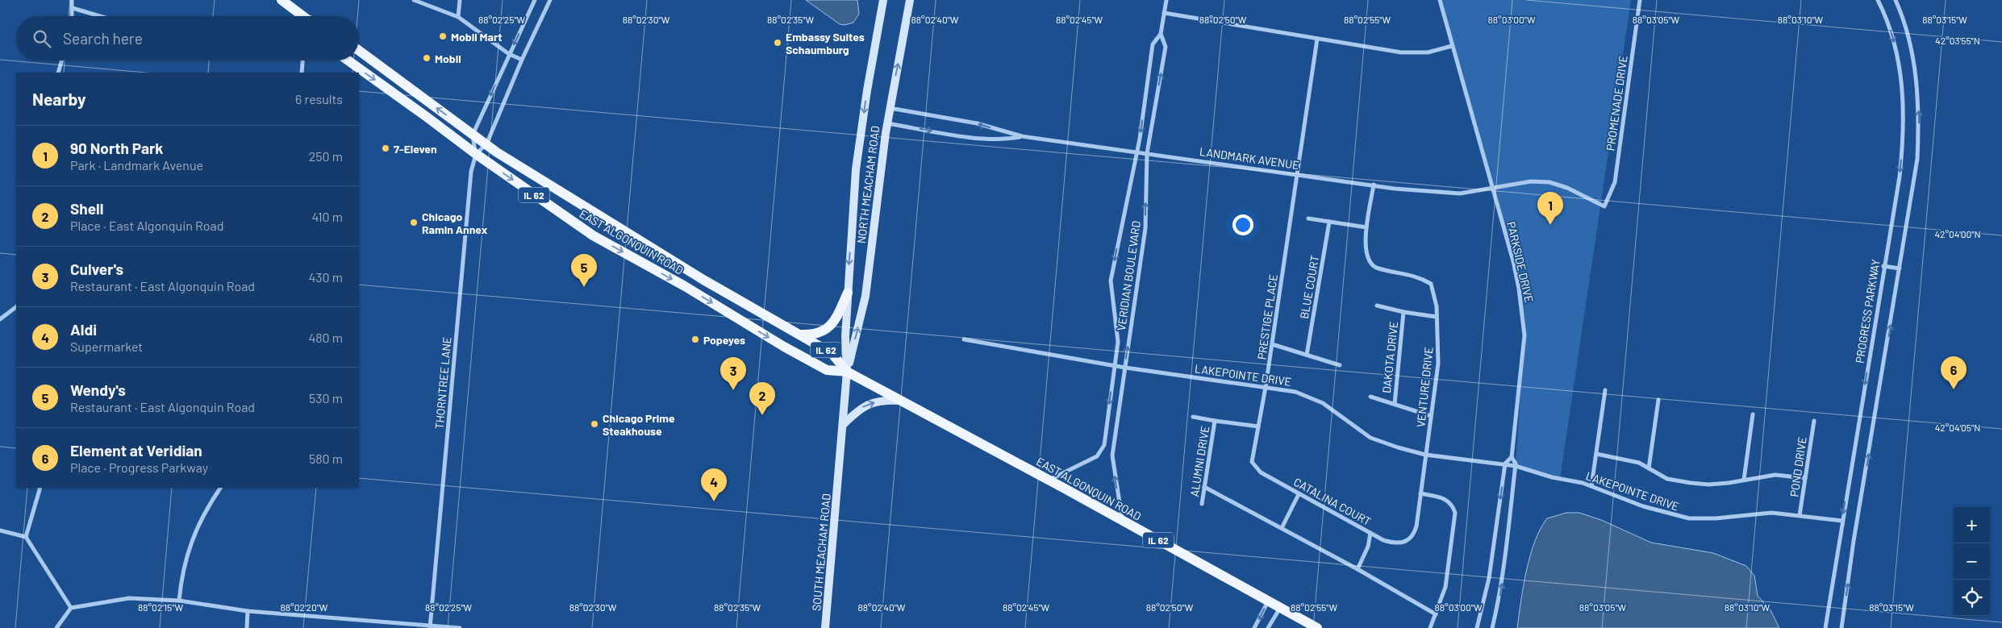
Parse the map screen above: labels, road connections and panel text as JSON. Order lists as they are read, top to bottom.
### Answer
{
  "streets": {
    "main road": [
      "NORTH MEACHAM ROAD",
      "IL 62",
      "EAST ALGONQUIN ROAD",
      "SOUTH MEACHAM ROAD"
    ],
    "street": [
      "PROMENADE DRIVE",
      "LANDMARK AVENUE",
      "PARKSIDE DRIVE",
      "VERIDIAN BOULEVARD",
      "BLUE COURT",
      "PROGRESS PARKWAY",
      "PRESTIGE PLACE",
      "DAKOTA DRIVE",
      "LAKEPOINTE DRIVE",
      "THORNTREE LANE",
      "VENTURE DRIVE",
      "ALUMNI DRIVE",
      "POND DRIVE",
      "CATALINA COURT"
    ]
  },
  "crossings": [
    ["PROMENADE DRIVE", "LANDMARK AVENUE"],
    ["LANDMARK AVENUE", "NORTH MEACHAM ROAD"],
    ["LANDMARK AVENUE", "PARKSIDE DRIVE"],
    ["LANDMARK AVENUE", "VERIDIAN BOULEVARD"],
    ["LANDMARK AVENUE", "PRESTIGE PLACE"],
    ["LANDMARK AVENUE", "VENTURE DRIVE"],
    ["NORTH MEACHAM ROAD", "EAST ALGONQUIN ROAD"],
    ["NORTH MEACHAM ROAD", "SOUTH MEACHAM ROAD"],
    ["EAST ALGONQUIN ROAD", "VERIDIAN BOULEVARD"],
    ["EAST ALGONQUIN ROAD", "THORNTREE LANE"],
    ["VERIDIAN BOULEVARD", "LAKEPOINTE DRIVE"],
    ["PROGRESS PARKWAY", "LAKEPOINTE DRIVE"],
    ["PRESTIGE PLACE", "LAKEPOINTE DRIVE"],
    ["PRESTIGE PLACE", "ALUMNI DRIVE"],
    ["PRESTIGE PLACE", "CATALINA COURT"],
    ["DAKOTA DRIVE", "VENTURE DRIVE"],
    ["LAKEPOINTE DRIVE", "VENTURE DRIVE"],
    ["LAKEPOINTE DRIVE", "POND DRIVE"],
    ["VENTURE DRIVE", "CATALINA COURT"]
  ],
  "places": [
    "Mobil Mart",
    "Embassy Suites Schaumburg",
    "Mobil",
    "7-Eleven",
    "Chicago Ramin Annex",
    "Popeyes",
    "Chicago Prime Steakhouse"
  ],
  "page": {
    "search": "Search here",
    "heading": ["Nearby", "6 results"],
    "list": [
      {
        "mark": "1",
        "name": "90 North Park",
        "note": "Park · Landmark Avenue",
        "value": "250 m"
      },
      {
        "mark": "2",
        "name": "Shell",
        "note": "Place · East Algonquin Road",
        "value": "410 m"
      },
      {
        "mark": "3",
        "name": "Culver's",
        "note": "Restaurant · East Algonquin Road",
        "value": "430 m"
      },
      {
        "mark": "4",
        "name": "Aldi",
        "note": "Supermarket",
        "value": "480 m"
      },
      {
        "mark": "5",
        "name": "Wendy's",
        "note": "Restaurant · East Algonquin Road",
        "value": "530 m"
      },
      {
        "mark": "6",
        "name": "Element at Veridian",
        "note": "Place · Progress Parkway",
        "value": "580 m"
      }
    ],
    "pins": [
      "1",
      "5",
      "6",
      "3",
      "2",
      "4"
    ],
    "map_buttons": ["+", "−"]
  },
  "coordinates": [
    "88°02'25\"W",
    "88°02'30\"W",
    "88°02'35\"W",
    "88°02'40\"W",
    "88°02'45\"W",
    "88°02'50\"W",
    "88°02'55\"W",
    "88°03'00\"W",
    "88°03'05\"W",
    "88°03'10\"W",
    "88°03'15\"W",
    "42°03'55\"N",
    "42°04'00\"N",
    "42°04'05\"N",
    "88°02'15\"W",
    "88°02'20\"W"
  ]
}
